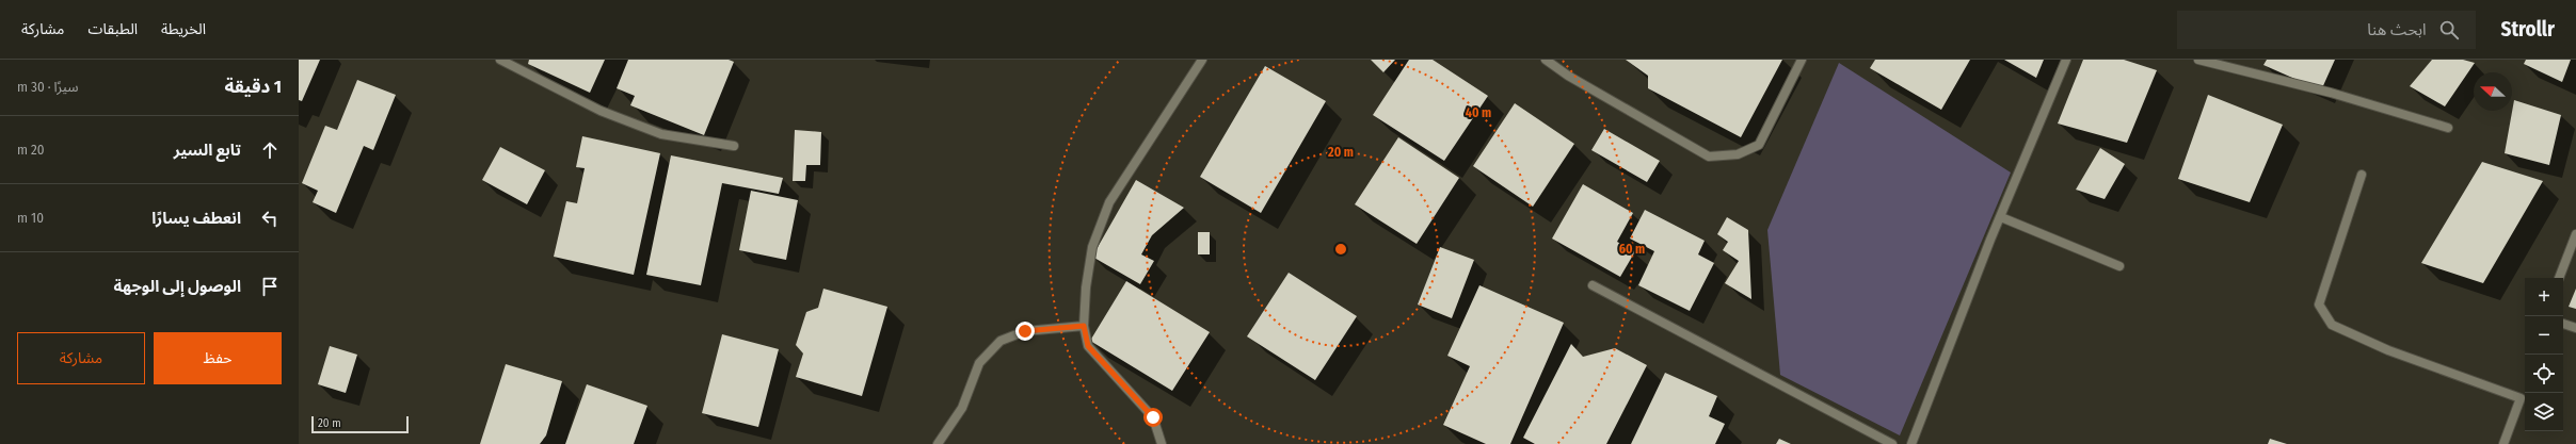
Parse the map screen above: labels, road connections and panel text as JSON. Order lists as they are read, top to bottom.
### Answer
{
  "scale_bar": "20 m",
  "north": "left",
  "page": {
    "header": "Strollr",
    "search": "ابحث هنا",
    "nav": ["الخريطة", "الطبقات", "مشاركة"],
    "heading": ["1 دقيقة", "سيرًا · 30 m"],
    "list": [
      ["تابع السير", "20 m"],
      ["انعطف يسارًا", "10 m"],
      "الوصول إلى الوجهة"
    ],
    "map_buttons": ["+", "−"],
    "buttons": ["حفظ", "مشاركة"],
    "scale": "20 m"
  },
  "rings": ["40 m", "20 m", "60 m"]
}
